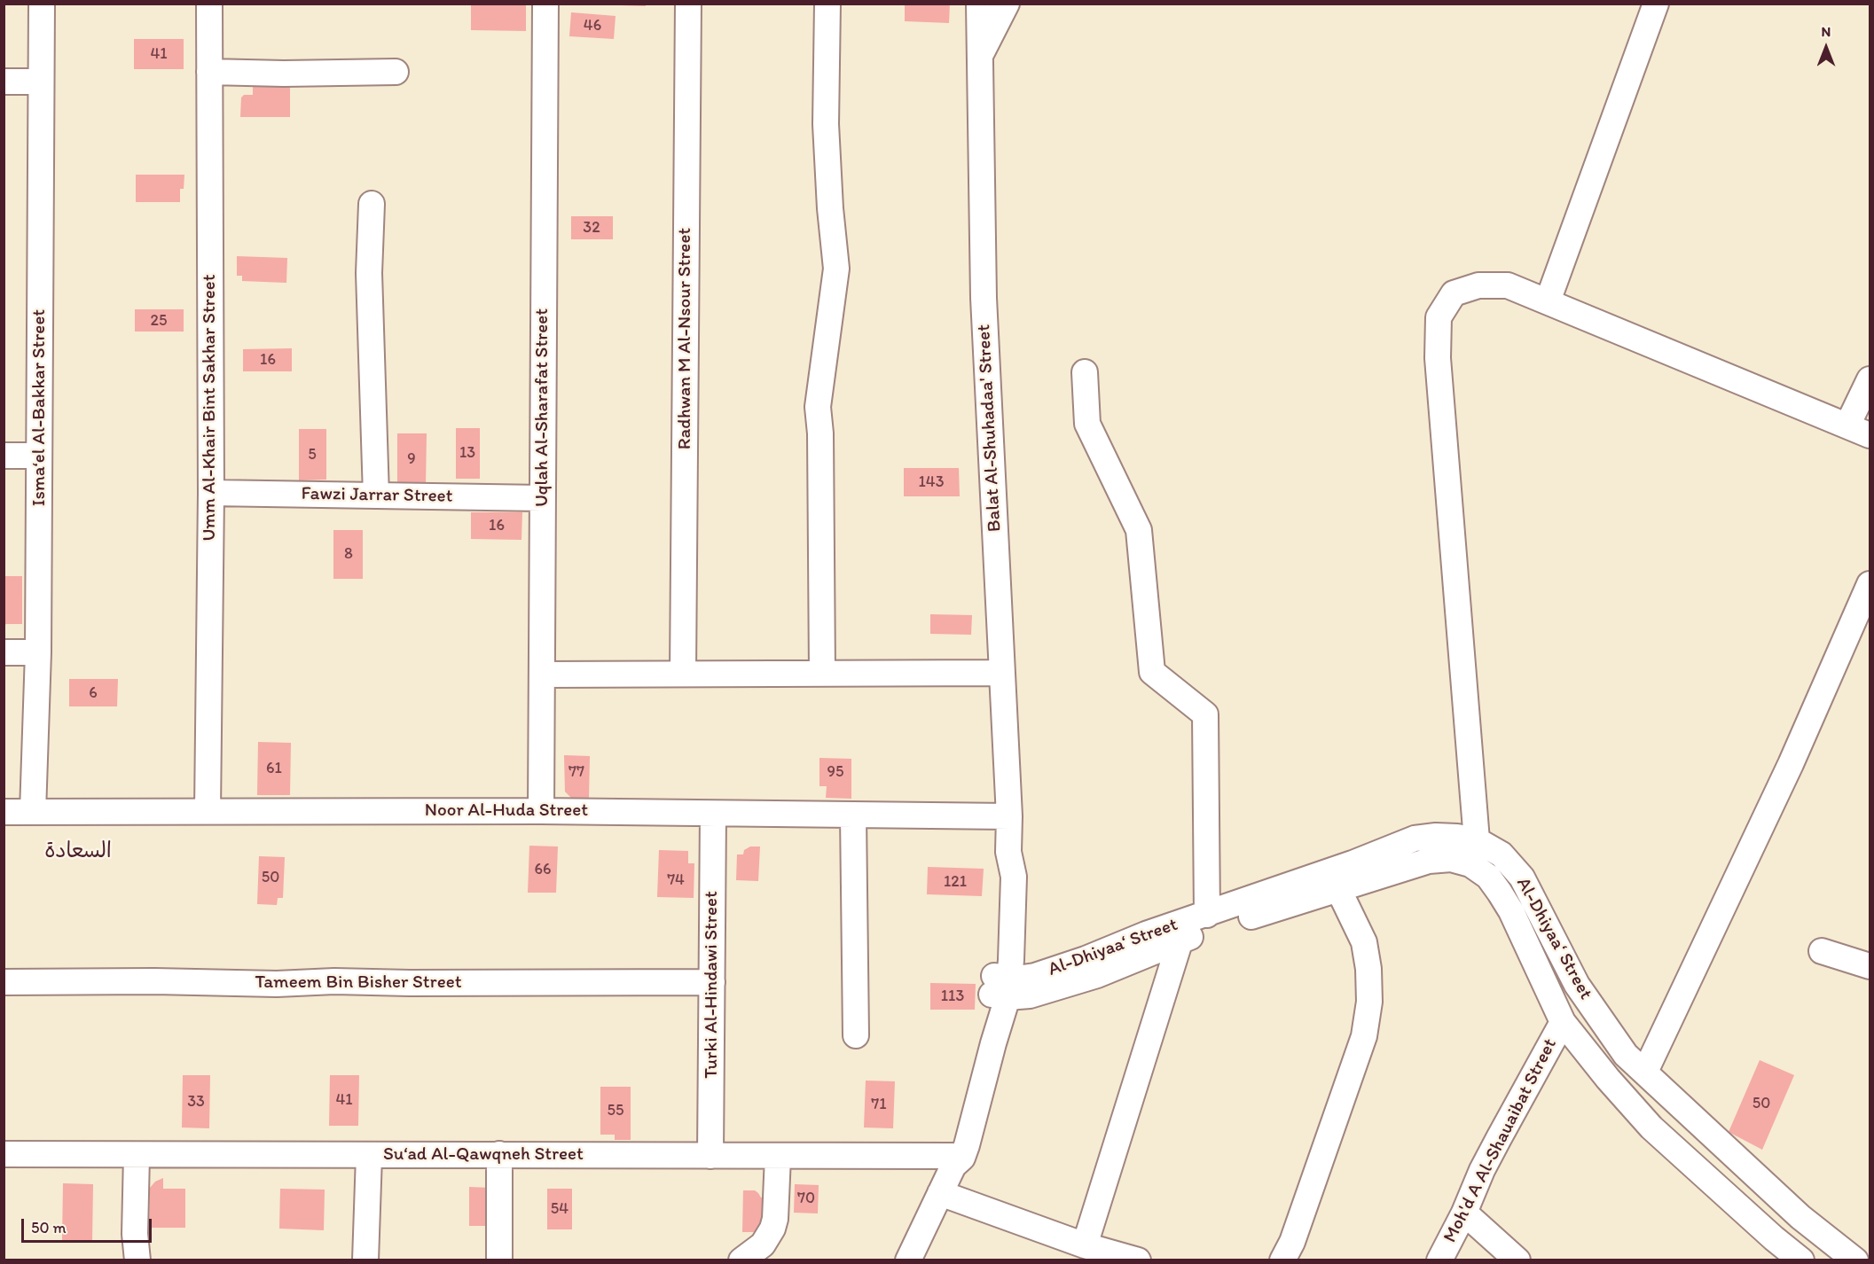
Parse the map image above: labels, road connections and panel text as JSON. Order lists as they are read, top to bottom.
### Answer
{
  "streets": {
    "street": [
      "Radhwan M Al-Nsour Street",
      "Isma‘el Al-Bakkar Street",
      "Umm Al-Khair Bint Sakhar Street",
      "Uqlah Al-Sharafat Street",
      "Balat Al-Shuhadaa' Street",
      "Fawzi Jarrar Street",
      "Noor Al-Huda Street",
      "Al-Dhiyaa‘ Street",
      "Tameem Bin Bisher Street",
      "Turki Al-Hindawi Street",
      "Moh'd A Al-Shauaibat Street",
      "Su‘ad Al-Qawqneh Street"
    ]
  },
  "crossings": [
    ["Isma‘el Al-Bakkar Street", "Noor Al-Huda Street"],
    ["Umm Al-Khair Bint Sakhar Street", "Fawzi Jarrar Street"],
    ["Umm Al-Khair Bint Sakhar Street", "Noor Al-Huda Street"],
    ["Uqlah Al-Sharafat Street", "Fawzi Jarrar Street"],
    ["Uqlah Al-Sharafat Street", "Noor Al-Huda Street"],
    ["Balat Al-Shuhadaa' Street", "Noor Al-Huda Street"],
    ["Balat Al-Shuhadaa' Street", "Al-Dhiyaa‘ Street"],
    ["Balat Al-Shuhadaa' Street", "Su‘ad Al-Qawqneh Street"],
    ["Noor Al-Huda Street", "Turki Al-Hindawi Street"],
    ["Al-Dhiyaa‘ Street", "Moh'd A Al-Shauaibat Street"],
    ["Tameem Bin Bisher Street", "Turki Al-Hindawi Street"],
    ["Turki Al-Hindawi Street", "Su‘ad Al-Qawqneh Street"]
  ],
  "districts": ["السعادة"],
  "house_numbers": [
    "46",
    "41",
    "32",
    "25",
    "16",
    "13",
    "5",
    "9",
    "143",
    "16",
    "8",
    "6",
    "61",
    "77",
    "95",
    "66",
    "50",
    "74",
    "121",
    "113",
    "41",
    "33",
    "50",
    "71",
    "55",
    "70",
    "54"
  ],
  "scale_bar": "50 m",
  "north": "top"
}
